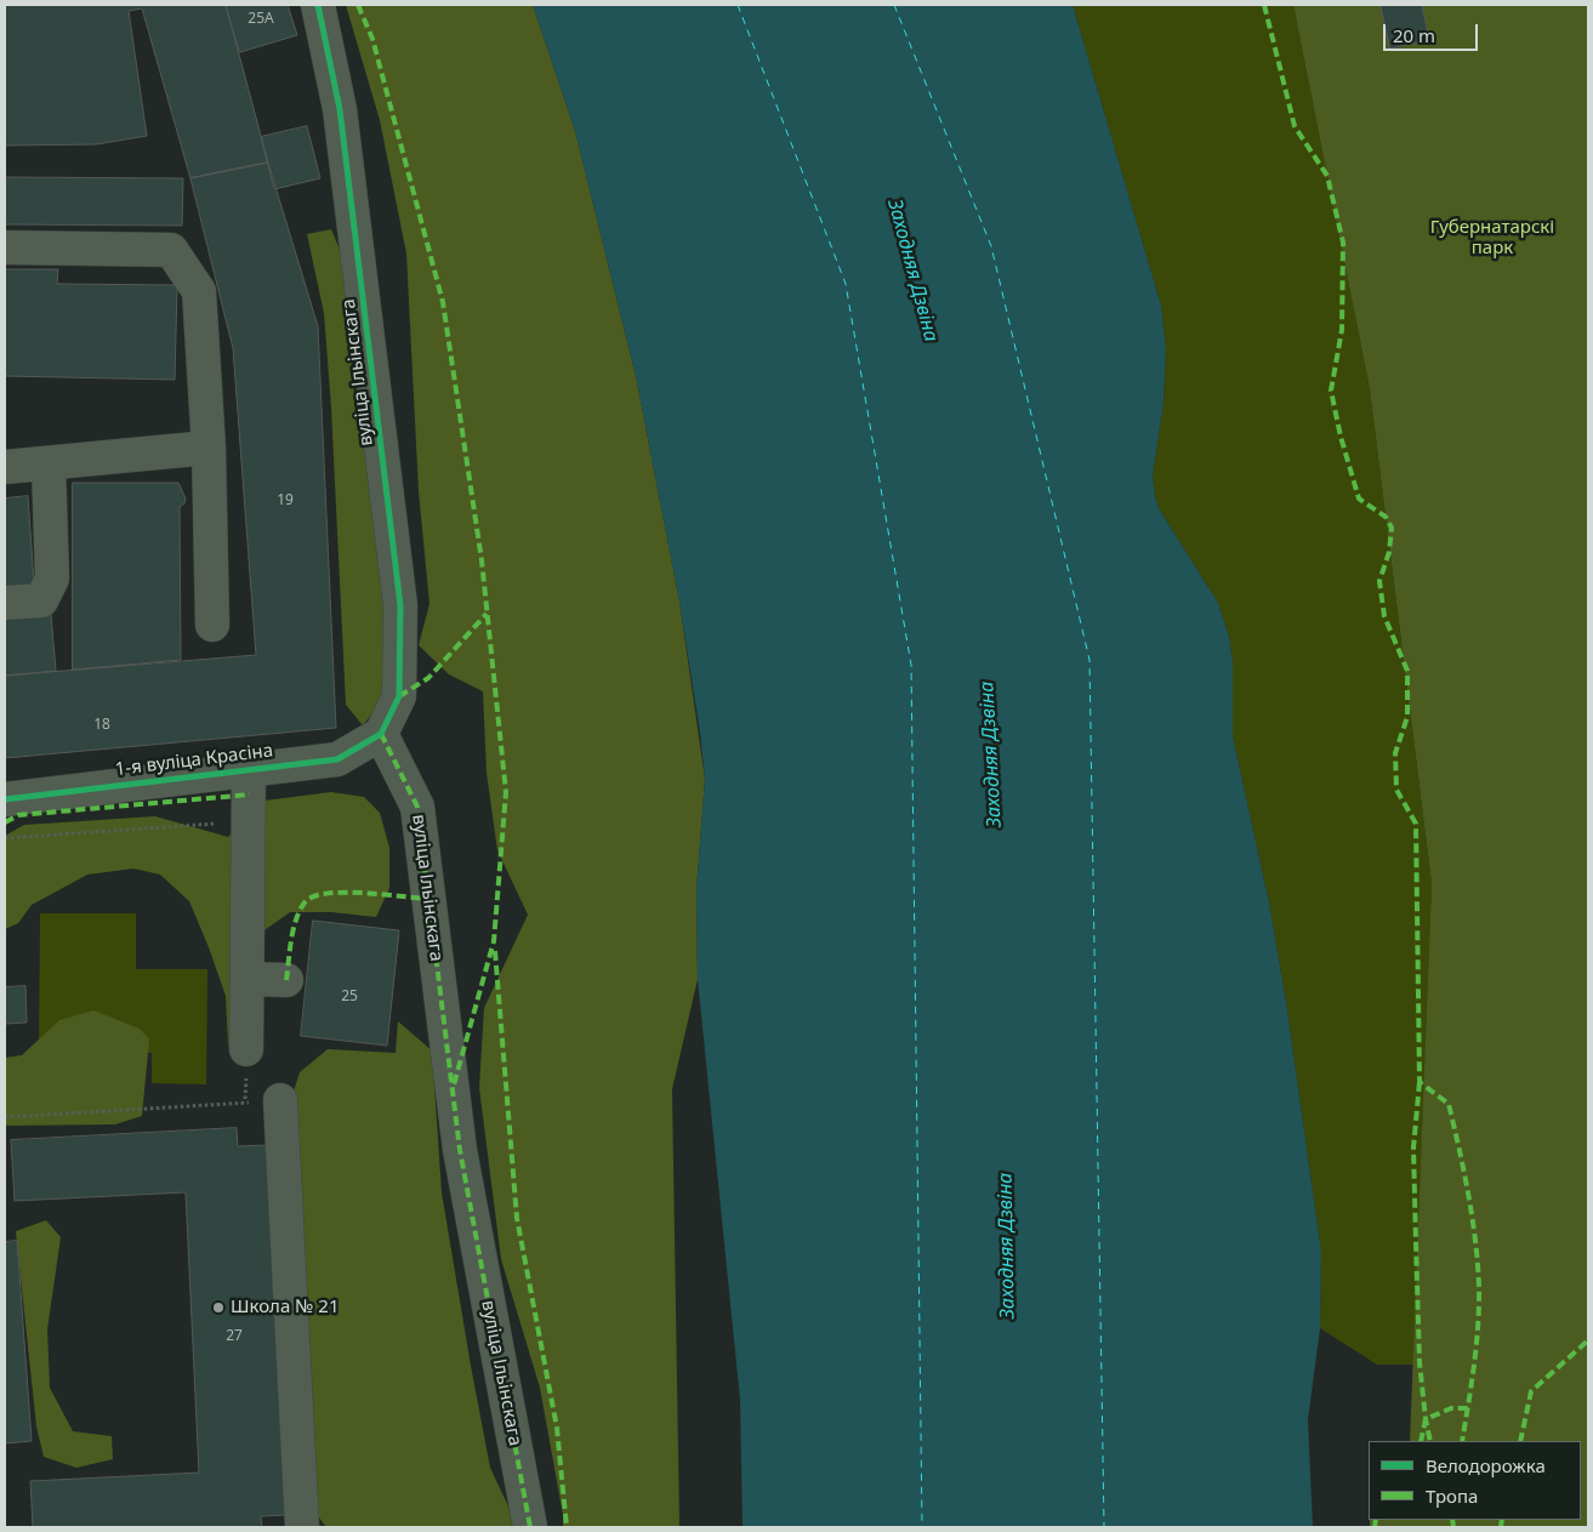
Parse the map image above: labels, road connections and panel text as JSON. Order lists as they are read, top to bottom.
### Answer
{
  "streets": {
    "street": ["вуліца Ільінскага", "1-я вуліца Красіна"]
  },
  "crossings": [
    ["вуліца Ільінскага", "1-я вуліца Красіна"]
  ],
  "water": ["Заходняя Дзвіна"],
  "parks": ["Губернатарскі парк"],
  "places": ["Школа № 21"],
  "house_numbers": [
    "25А",
    "19",
    "18",
    "25",
    "27"
  ],
  "legend": ["Велодорожка", "Тропа"],
  "scale_bar": "20 m"
}
